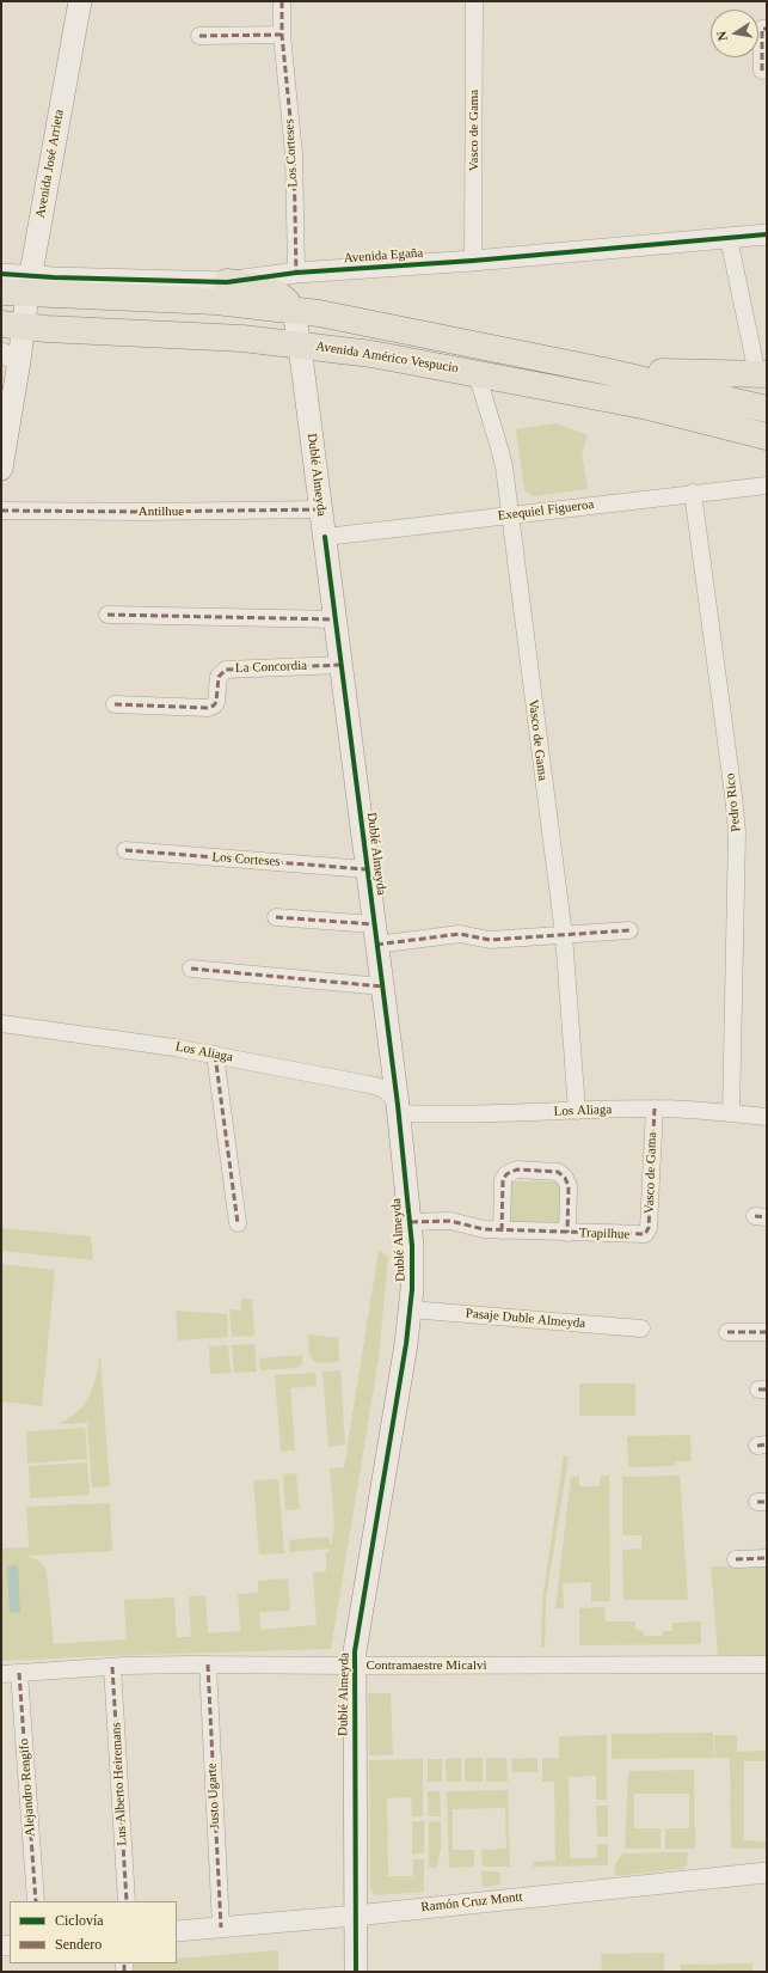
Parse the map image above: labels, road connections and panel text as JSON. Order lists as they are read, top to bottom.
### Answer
{
  "streets": {
    "main road": ["Avenida José Arrieta", "Avenida Américo Vespucio", "Dublé Almeyda"],
    "street": [
      "Vasco de Gama",
      "Los Corteses",
      "Avenida Egaña",
      "Exequiel Figueroa",
      "Antilhue",
      "La Concordia",
      "Pedro Rico",
      "Los Aliaga",
      "Trapilhue",
      "Pasaje Duble Almeyda",
      "Contramaestre Micalvi",
      "Lus Alberto Heiremans",
      "Alejandro Rengifo",
      "Justo Ugarte",
      "Ramón Cruz Montt"
    ]
  },
  "crossings": [
    ["Vasco de Gama", "Avenida Egaña"],
    ["Vasco de Gama", "Avenida Américo Vespucio"],
    ["Vasco de Gama", "Exequiel Figueroa"],
    ["Vasco de Gama", "Los Aliaga"],
    ["Vasco de Gama", "Trapilhue"],
    ["Los Corteses", "Avenida Egaña"],
    ["Los Corteses", "Dublé Almeyda"],
    ["Avenida José Arrieta", "Avenida Egaña"],
    ["Avenida José Arrieta", "Avenida Américo Vespucio"],
    ["Avenida Américo Vespucio", "Dublé Almeyda"],
    ["Dublé Almeyda", "Exequiel Figueroa"],
    ["Dublé Almeyda", "Antilhue"],
    ["Dublé Almeyda", "La Concordia"],
    ["Dublé Almeyda", "Los Aliaga"],
    ["Dublé Almeyda", "Trapilhue"],
    ["Dublé Almeyda", "Pasaje Duble Almeyda"],
    ["Dublé Almeyda", "Contramaestre Micalvi"],
    ["Dublé Almeyda", "Ramón Cruz Montt"],
    ["Exequiel Figueroa", "Pedro Rico"],
    ["Pedro Rico", "Los Aliaga"],
    ["Contramaestre Micalvi", "Lus Alberto Heiremans"],
    ["Contramaestre Micalvi", "Alejandro Rengifo"],
    ["Contramaestre Micalvi", "Justo Ugarte"],
    ["Justo Ugarte", "Ramón Cruz Montt"]
  ],
  "legend": ["Ciclovía", "Sendero"],
  "north": "left"
}
